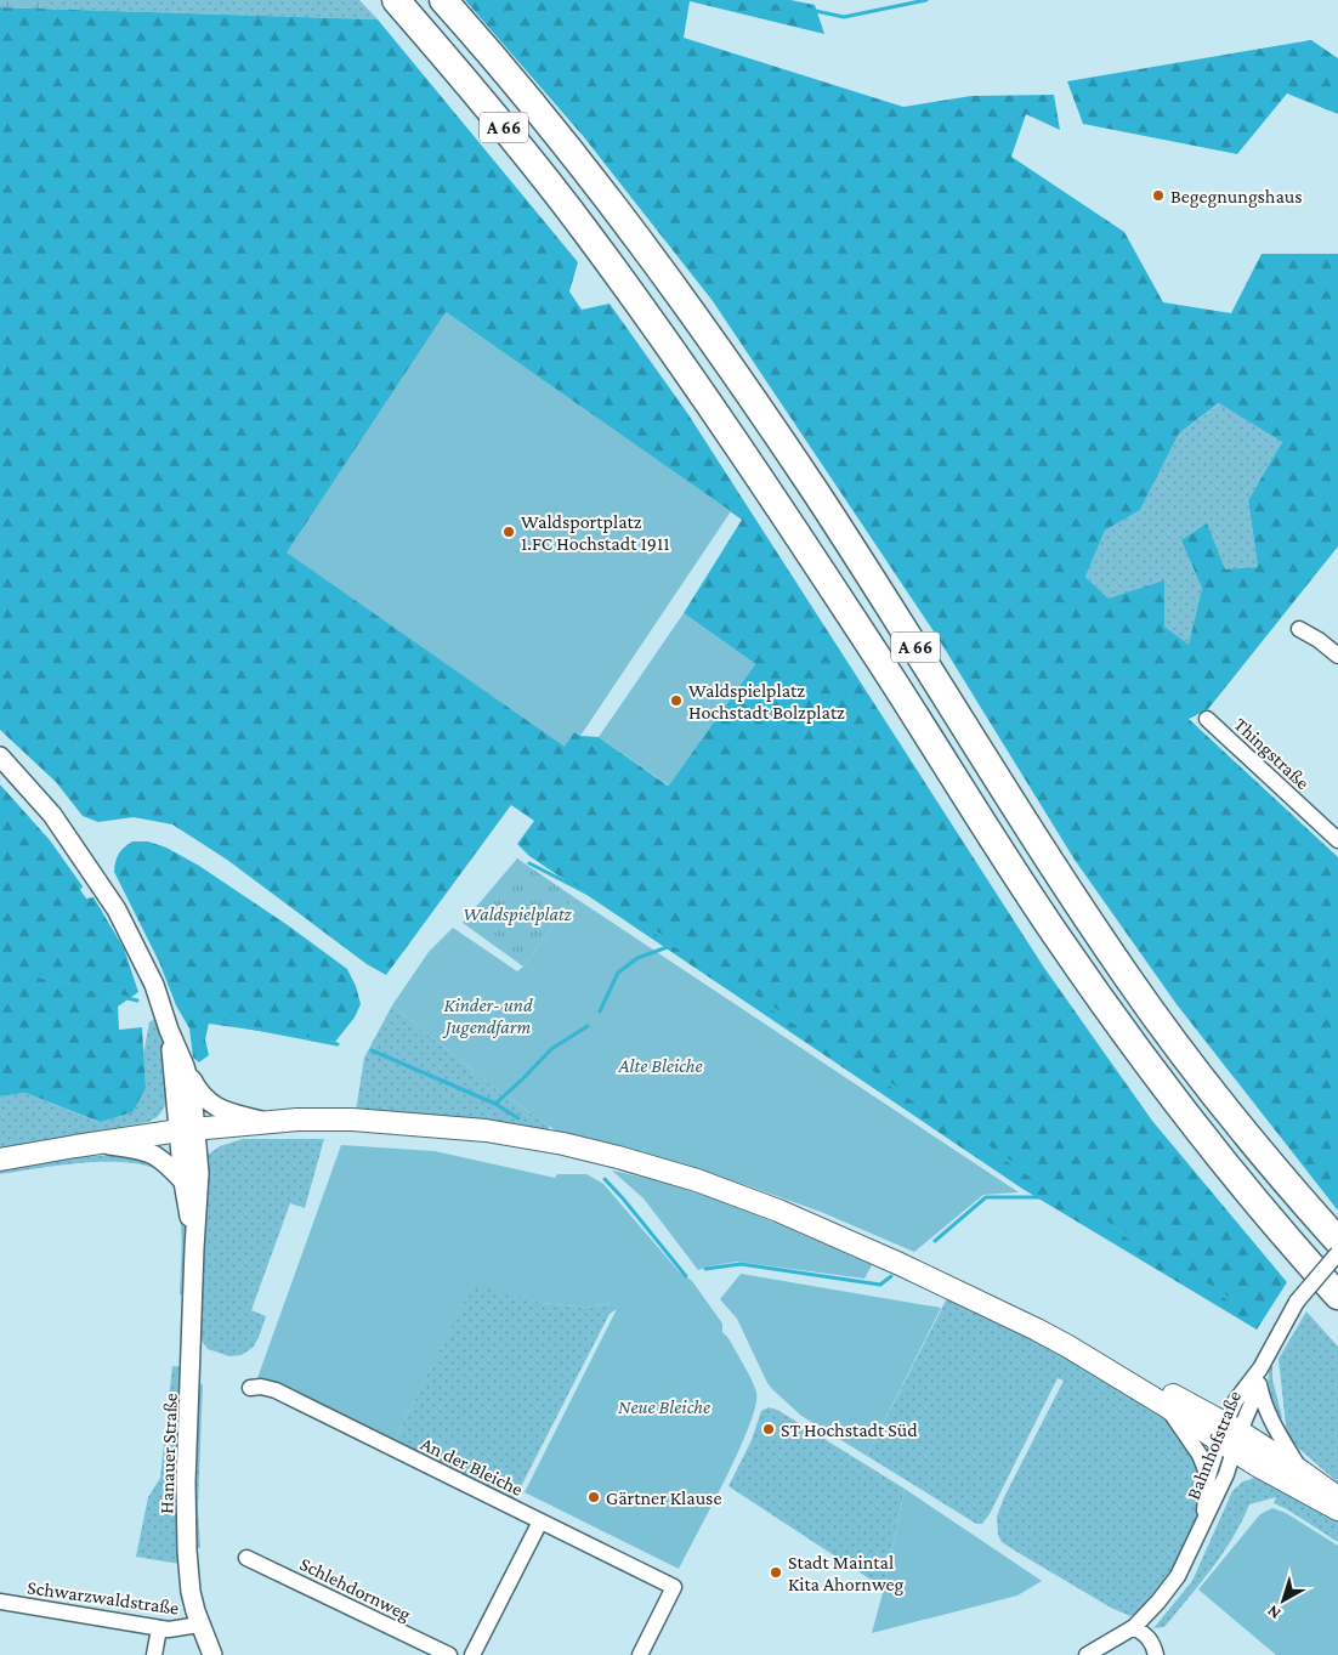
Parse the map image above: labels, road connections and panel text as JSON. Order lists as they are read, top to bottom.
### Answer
{
  "streets": {
    "highway": ["A 66"],
    "street": [
      "Thingstraße",
      "Bahnhofstraße",
      "Hanauer Straße",
      "An der Bleiche",
      "Schlehdornweg",
      "Schwarzwaldstraße"
    ]
  },
  "crossings": [
    ["Hanauer Straße", "Schwarzwaldstraße"]
  ],
  "parks": [
    "Waldspielplatz",
    "Kinder- und Jugendfarm",
    "Alte Bleiche",
    "Neue Bleiche"
  ],
  "places": [
    "Begegnungshaus",
    "Waldsportplatz 1.FC Hochstadt 1911",
    "Waldspielplatz Hochstadt Bolzplatz",
    "ST Hochstadt Süd",
    "Gärtner Klause",
    "Stadt Maintal Kita Ahornweg"
  ],
  "north": "bottom left"
}
